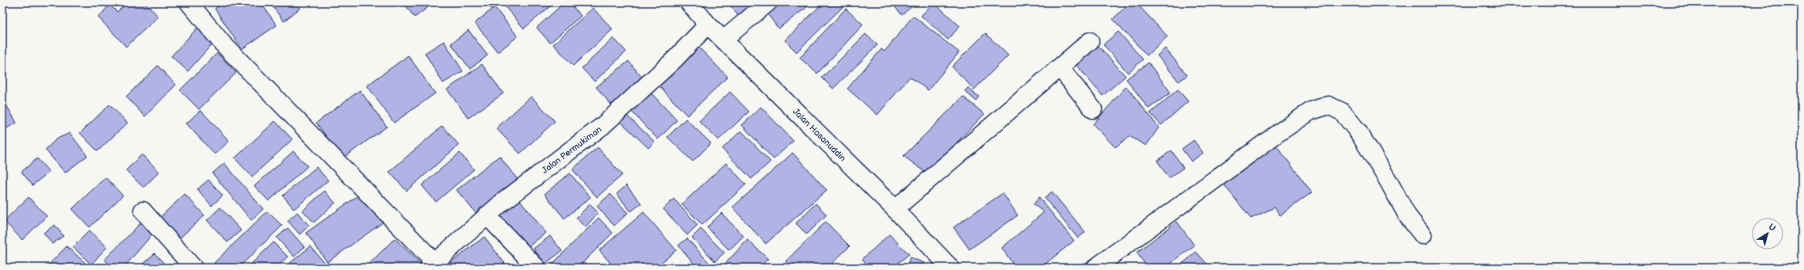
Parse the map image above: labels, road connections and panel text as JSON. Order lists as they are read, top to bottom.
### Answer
{
  "streets": {
    "street": ["Jalan Hasanuddin", "Jalan Permukiman"]
  },
  "crossings": [
    ["Jalan Hasanuddin", "Jalan Permukiman"]
  ],
  "north": "top right"
}
